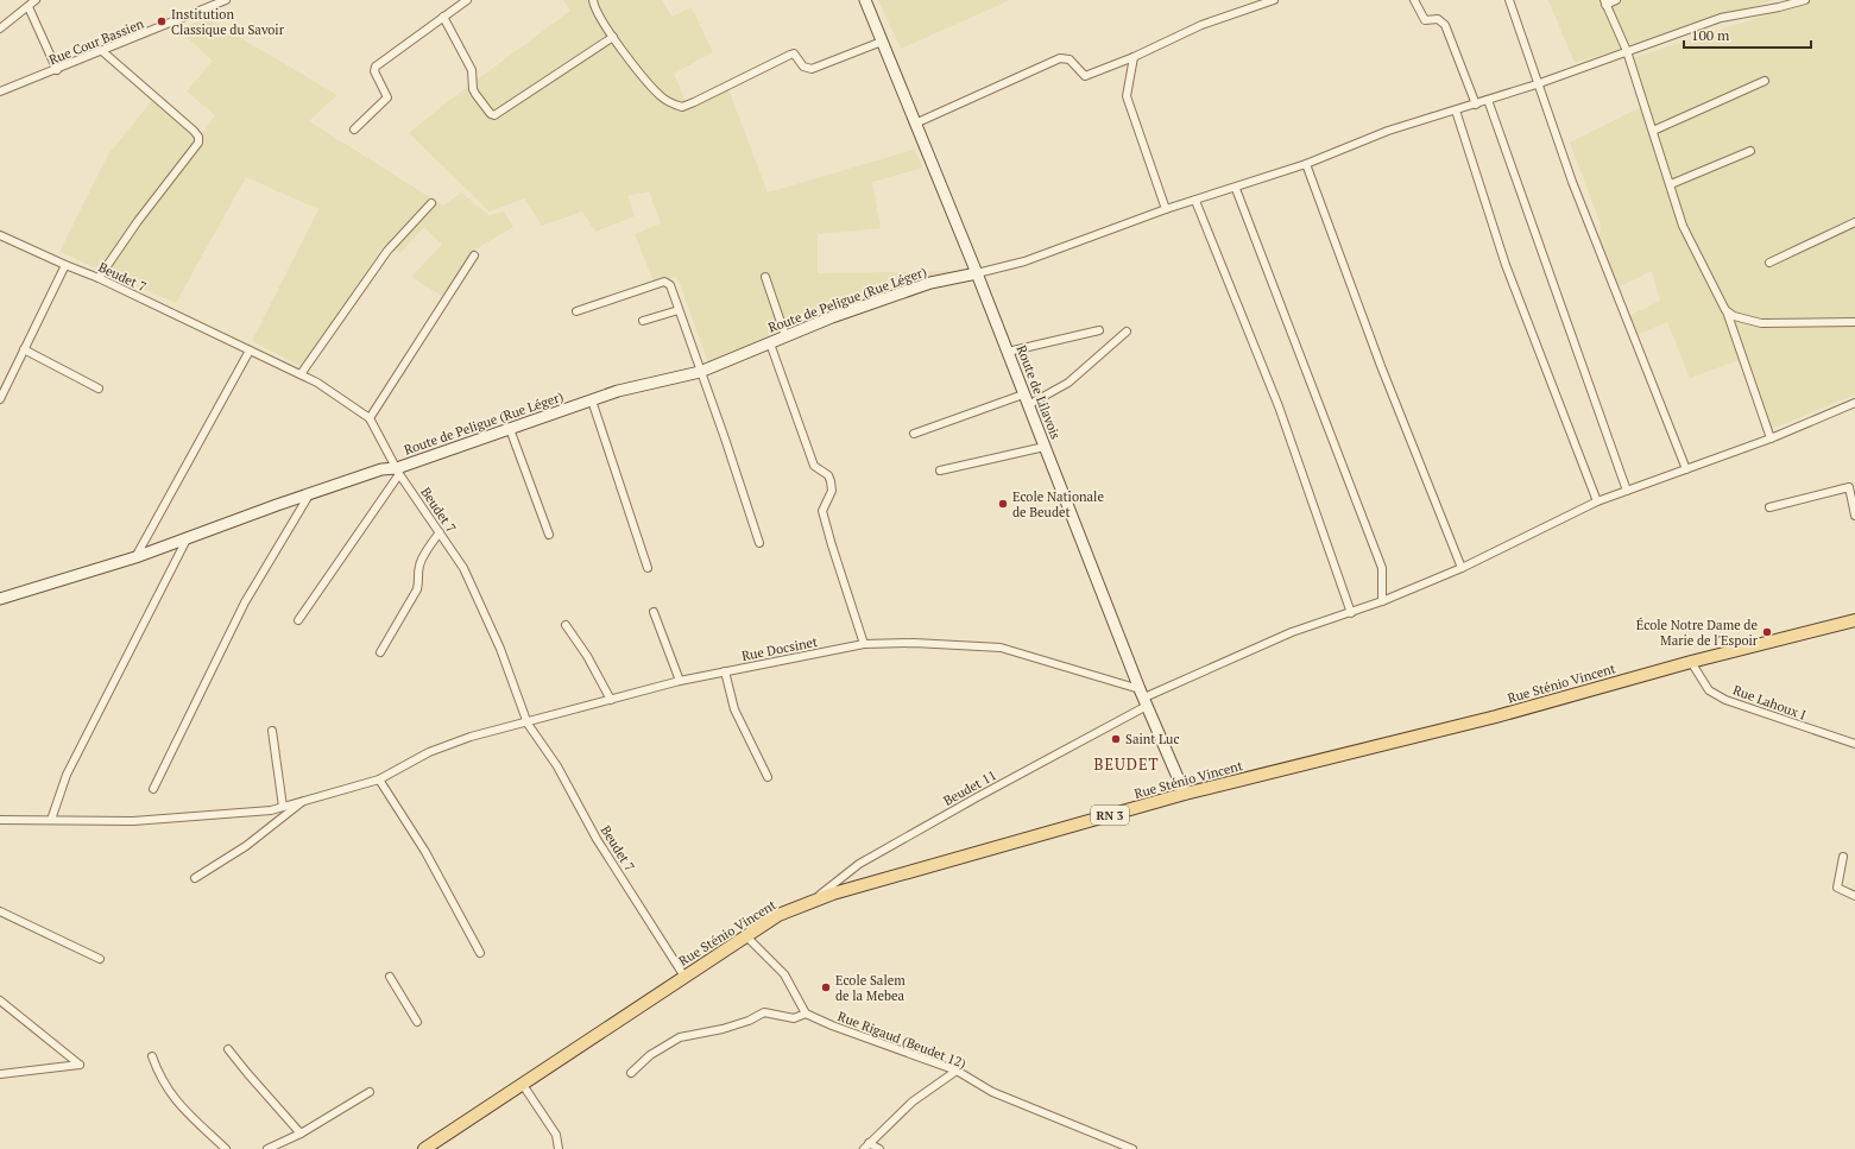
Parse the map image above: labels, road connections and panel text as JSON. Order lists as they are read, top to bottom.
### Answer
{
  "streets": {
    "main road": ["Rue Sténio Vincent", "RN 3"],
    "street": [
      "Rue Cour Bassien",
      "Beudet 7",
      "Route de Peligue (Rue Léger)",
      "Route de Lilavois",
      "Rue Docsinet",
      "Rue Lahoux I",
      "Beudet 11",
      "Rue Rigaud (Beudet 12)"
    ]
  },
  "crossings": [
    ["Beudet 7", "Route de Peligue (Rue Léger)"],
    ["Beudet 7", "Rue Docsinet"],
    ["Beudet 7", "Rue Sténio Vincent"],
    ["Route de Peligue (Rue Léger)", "Route de Lilavois"],
    ["Route de Lilavois", "Rue Docsinet"],
    ["Route de Lilavois", "Rue Sténio Vincent"],
    ["Route de Lilavois", "Beudet 11"],
    ["Rue Docsinet", "Beudet 11"],
    ["Rue Sténio Vincent", "Rue Lahoux I"],
    ["Rue Sténio Vincent", "Beudet 11"]
  ],
  "districts": ["BEUDET"],
  "places": [
    "Institution Classique du Savoir",
    "Ecole Nationale de Beudet",
    "École Notre Dame de Marie de l'Espoir",
    "Saint Luc",
    "Ecole Salem de la Mebea"
  ],
  "scale_bar": "100 m"
}
